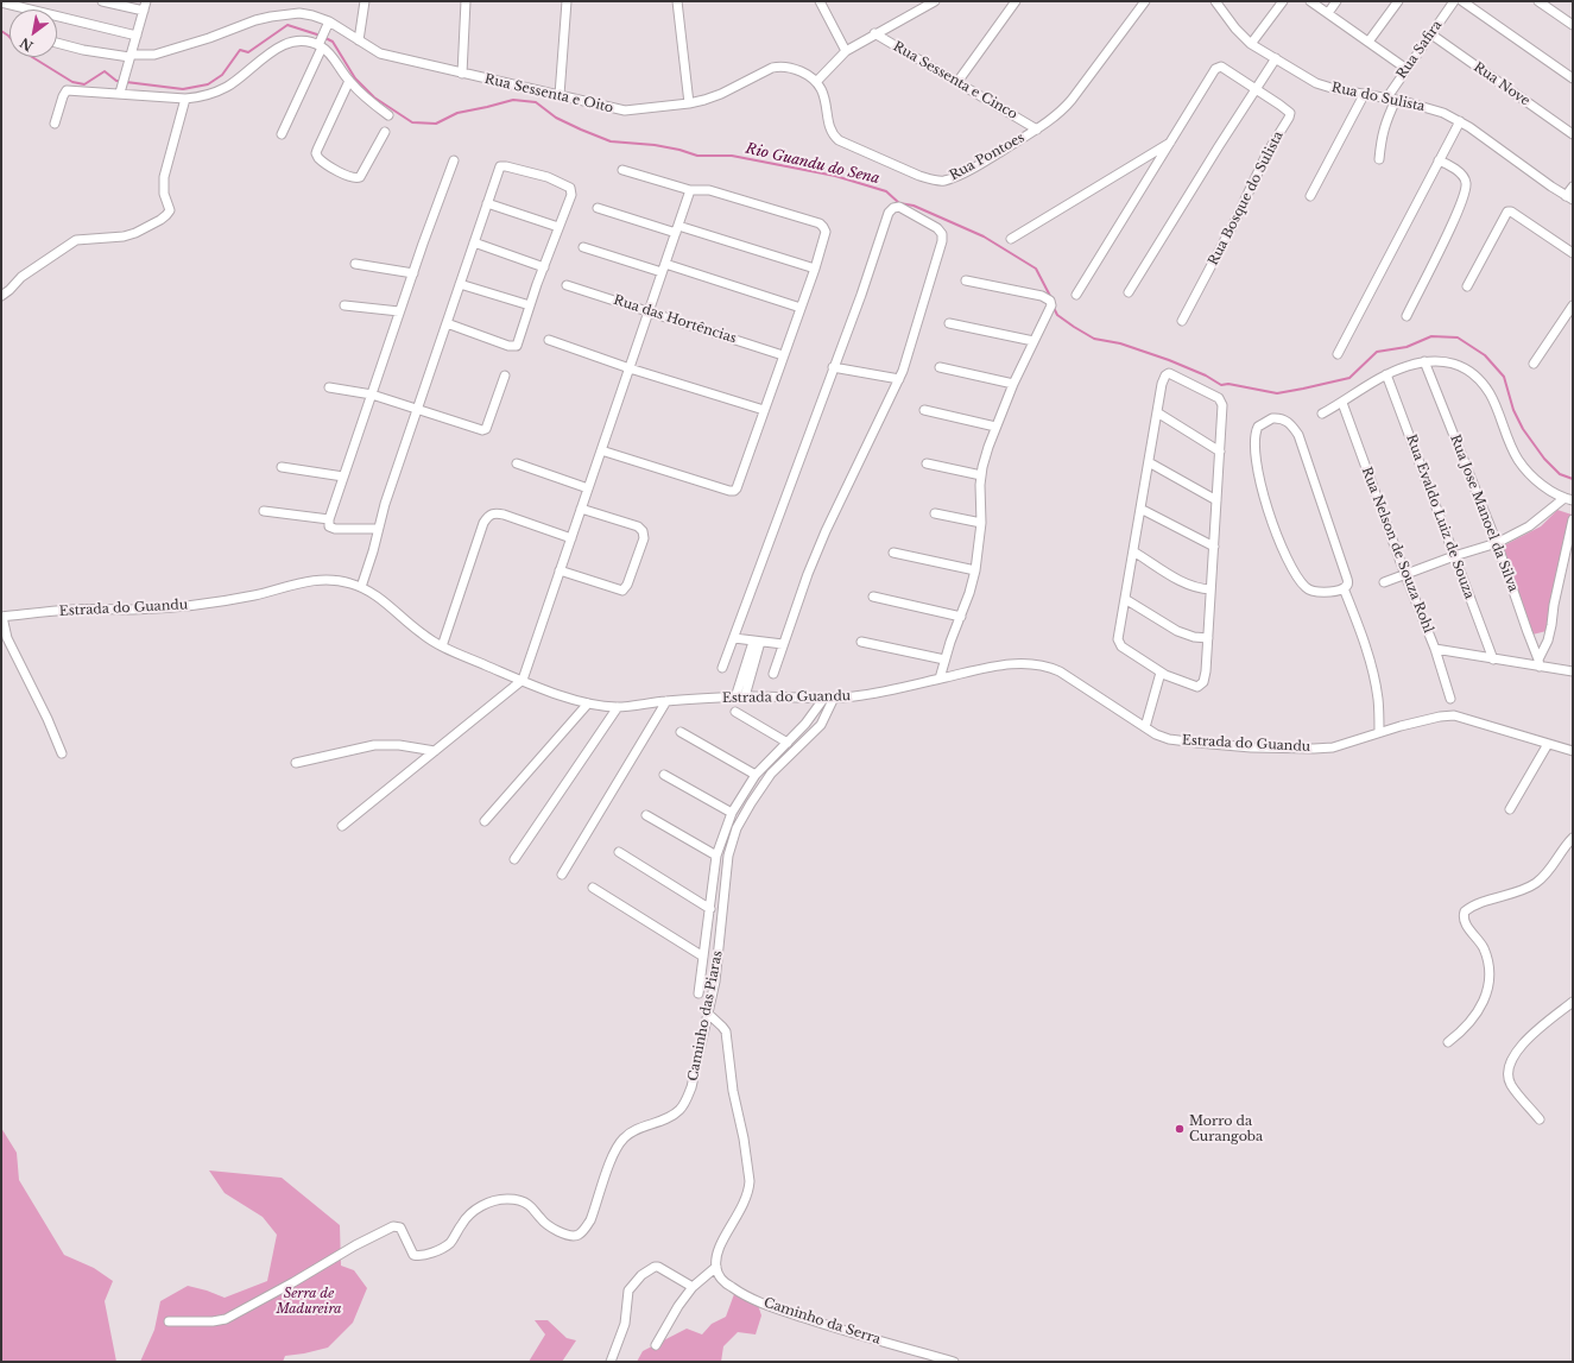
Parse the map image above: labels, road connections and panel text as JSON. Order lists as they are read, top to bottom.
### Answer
{
  "streets": {
    "street": [
      "Rua Safira",
      "Rua Sessenta e Cinco",
      "Rua Nove",
      "Rua Sessenta e Oito",
      "Rua do Sulista",
      "Rua Pontoes",
      "Rua Bosque do Sulista",
      "Rua das Hortências",
      "Rua Jose Manoel da Silva",
      "Rua Evaldo Luiz de Souza",
      "Rua Nelson de Souza Rohl",
      "Estrada do Guandu",
      "Caminho das Piaras",
      "Caminho da Serra"
    ]
  },
  "crossings": [
    ["Rua Safira", "Rua Nove"],
    ["Rua Safira", "Rua do Sulista"],
    ["Rua Sessenta e Cinco", "Rua Pontoes"],
    ["Rua Sessenta e Oito", "Rua Pontoes"],
    ["Estrada do Guandu", "Caminho das Piaras"]
  ],
  "water": ["Rio Guandu do Sena"],
  "parks": ["Serra de Madureira"],
  "places": ["Morro da Curangoba"],
  "north": "bottom left"
}
